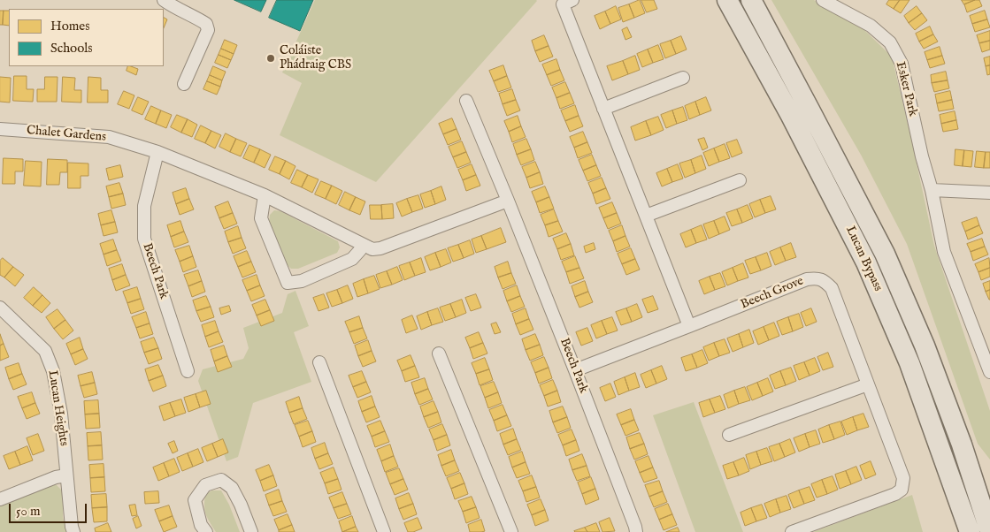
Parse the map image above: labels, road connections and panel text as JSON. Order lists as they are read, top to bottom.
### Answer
{
  "streets": {
    "highway": ["Lucan Bypass"],
    "street": [
      "Esker Park",
      "Chalet Gardens",
      "Beech Park",
      "Beech Grove",
      "Lucan Heights"
    ]
  },
  "crossings": [
    ["Chalet Gardens", "Beech Park"],
    ["Beech Park", "Beech Grove"]
  ],
  "places": ["Coláiste Phádraig CBS"],
  "legend": ["Homes", "Schools"],
  "scale_bar": "50 m"
}
